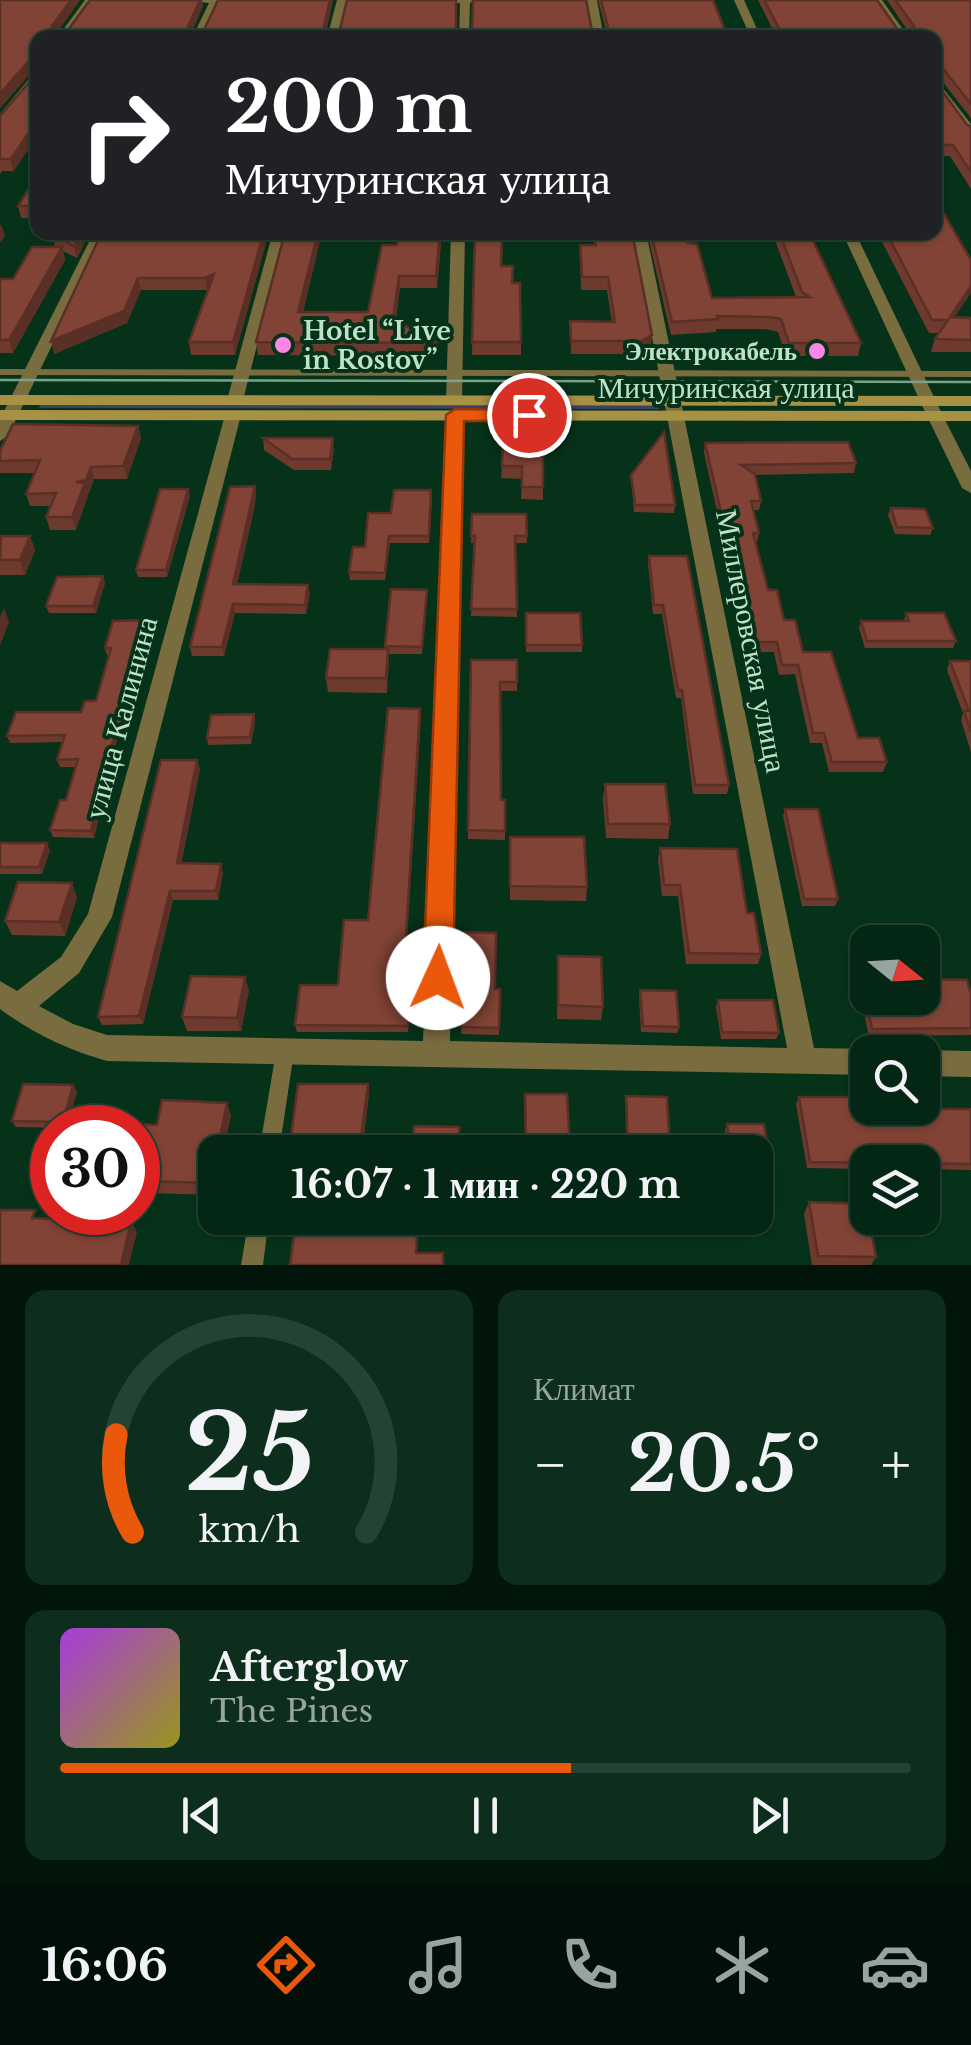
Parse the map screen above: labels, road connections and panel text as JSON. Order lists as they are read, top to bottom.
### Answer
{
  "streets": {
    "main road": ["Мичуринская улица"],
    "street": ["Миллеровская улица", "улица Калинина"]
  },
  "crossings": [
    ["Мичуринская улица", "Миллеровская улица"],
    ["Мичуринская улица", "улица Калинина"]
  ],
  "places": ["Hotel “Live in Rostov”", "Электрокабель"],
  "north": "right",
  "page": {
    "turn": ["200 m", "Мичуринская улица"],
    "limit": "30",
    "trip": "16:07 · 1 мин · 220 m",
    "tile": "Климат",
    "heat": ["−", "20.5°", "+"],
    "song": ["Afterglow", "The Pines"],
    "tabs": "16:06",
    "gauge": ["25", "km/h"]
  }
}
